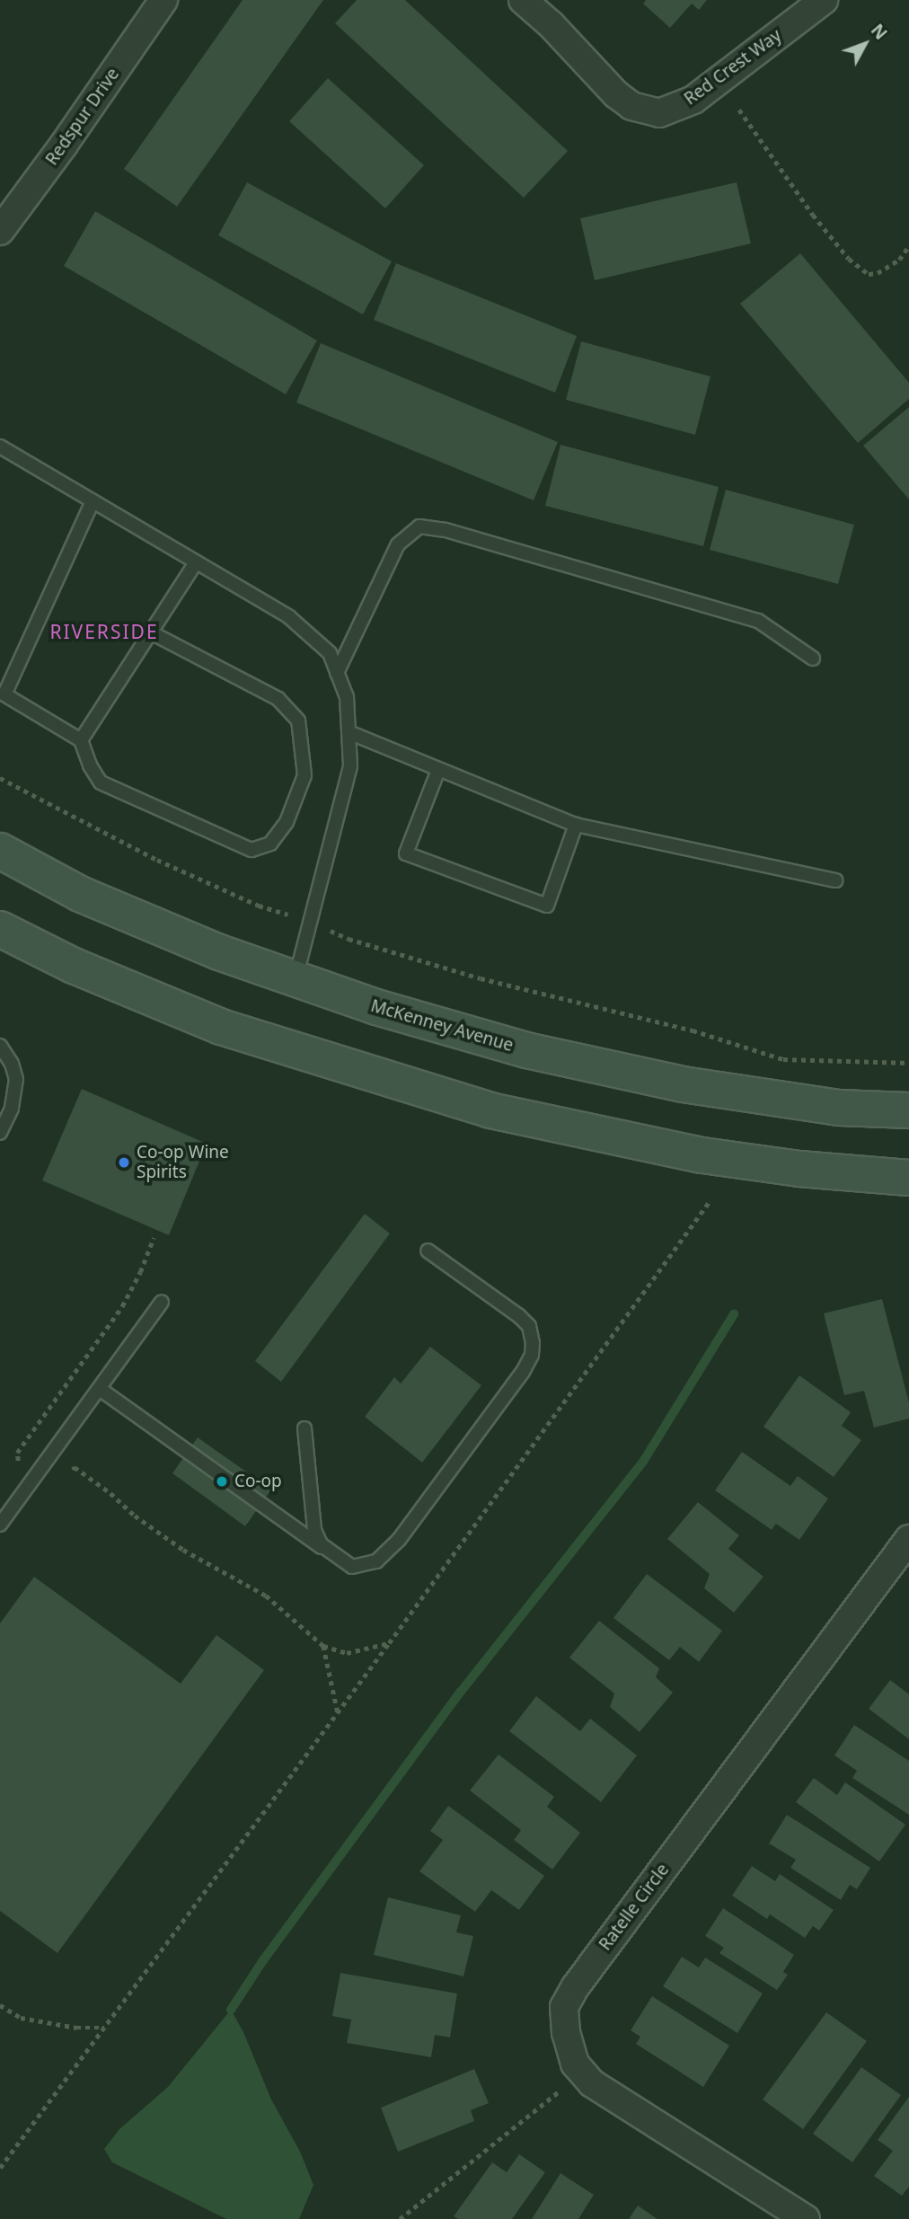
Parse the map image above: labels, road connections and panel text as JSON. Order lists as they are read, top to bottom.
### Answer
{
  "streets": {
    "main road": ["McKenney Avenue"],
    "street": ["Red Crest Way", "Redspur Drive", "Ratelle Circle"]
  },
  "districts": ["RIVERSIDE"],
  "places": ["Co-op Wine Spirits", "Co-op"],
  "north": "top right"
}
